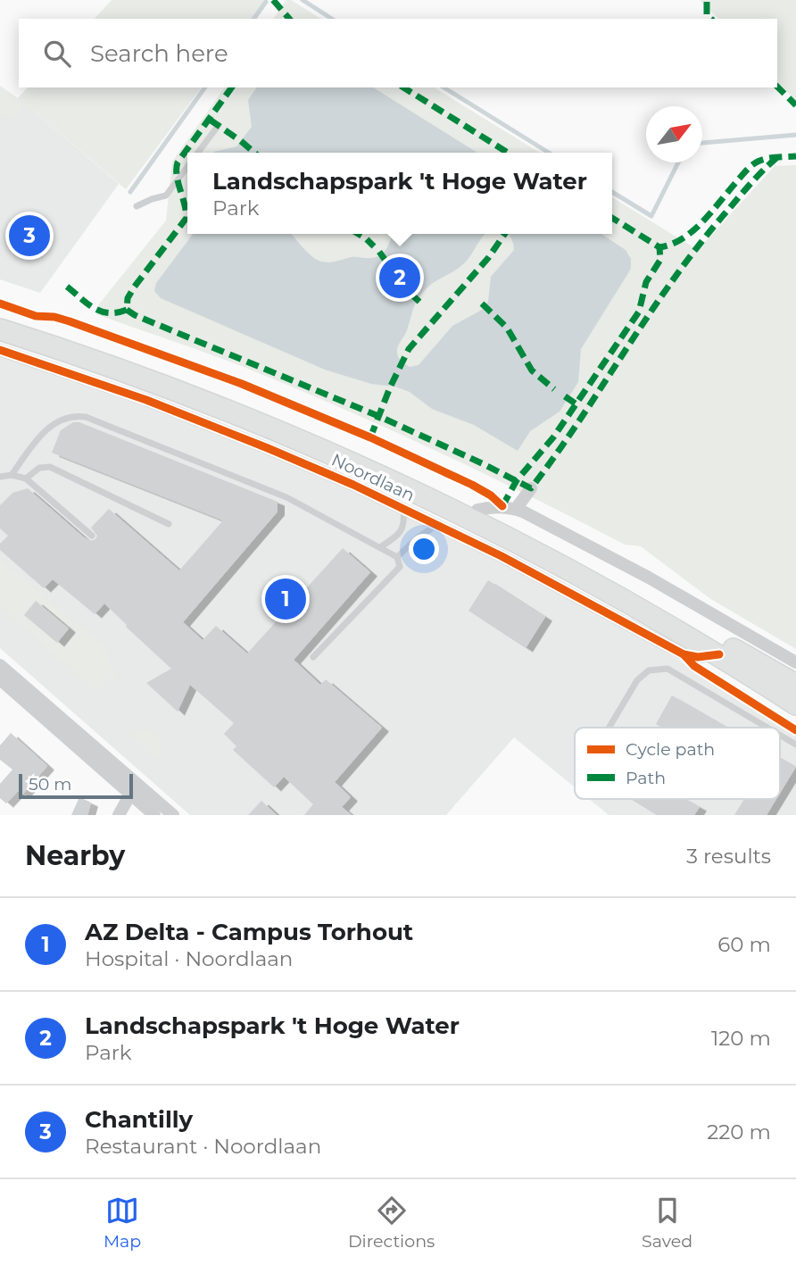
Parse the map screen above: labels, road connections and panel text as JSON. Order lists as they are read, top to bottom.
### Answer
{
  "streets": {
    "main road": ["Noordlaan"]
  },
  "legend": ["Cycle path", "Path"],
  "scale_bar": "50 m",
  "north": "top right",
  "page": {
    "search": "Search here",
    "popup": ["Landschapspark 't Hoge Water", "Park"],
    "pins": ["3", "2", "1"],
    "scale": "50 m",
    "heading": ["Nearby", "3 results"],
    "list": [
      {
        "mark": "1",
        "name": "AZ Delta - Campus Torhout",
        "note": "Hospital · Noordlaan",
        "value": "60 m"
      },
      {
        "mark": "2",
        "name": "Landschapspark 't Hoge Water",
        "note": "Park",
        "value": "120 m"
      },
      {
        "mark": "3",
        "name": "Chantilly",
        "note": "Restaurant · Noordlaan",
        "value": "220 m"
      }
    ],
    "nav": ["Map", "Directions", "Saved"]
  }
}
